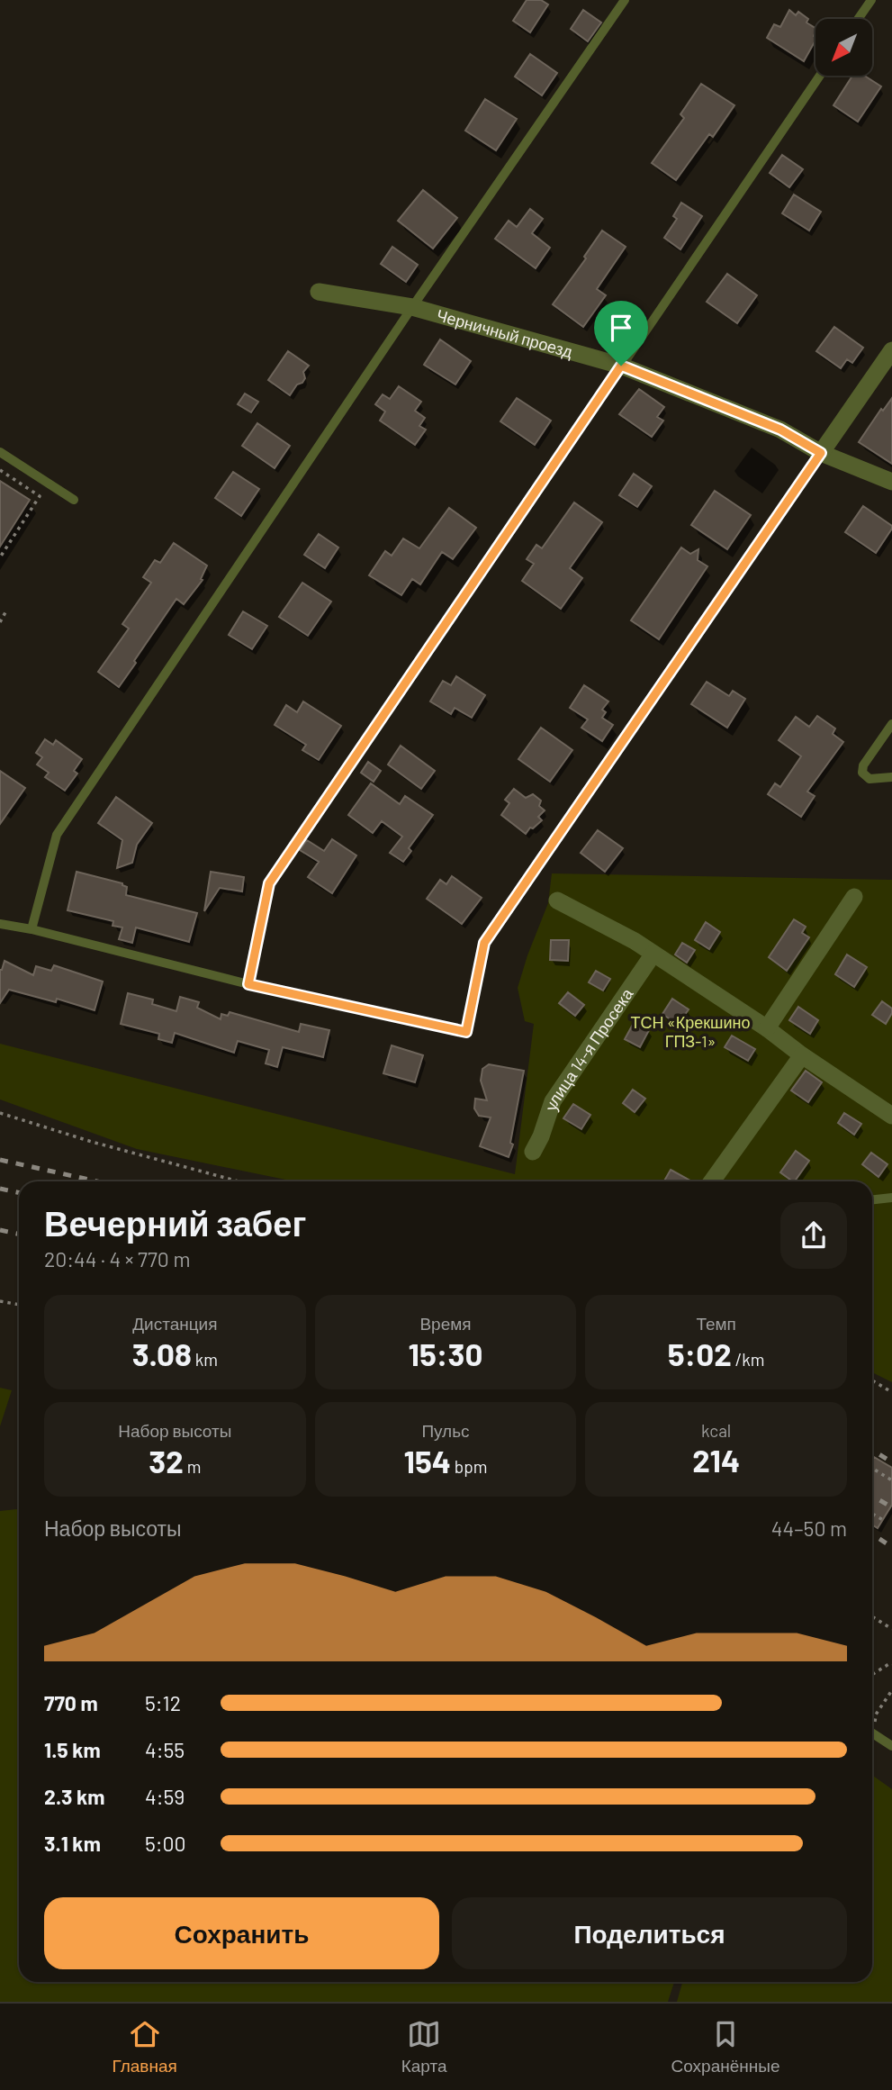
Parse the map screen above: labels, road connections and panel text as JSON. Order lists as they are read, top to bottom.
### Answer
{
  "streets": {
    "street": ["Черничный проезд", "улица 14-я Просека"]
  },
  "parks": ["ТСН «Крекшино ГПЗ-1»"],
  "north": "bottom left",
  "page": {
    "heading": ["Вечерний забег", "20:44 · 4 × 770 m"],
    "stats": [
      ["Дистанция", "3.08 km"],
      ["Время", "15:30"],
      ["Темп", "5:02 /km"],
      ["Набор высоты", "32 m"],
      ["Пульс", "154 bpm"],
      ["kcal", "214"]
    ],
    "chart": ["Набор высоты", "44–50 m"],
    "list": [
      {
        "name": "770 m",
        "note": "5:12"
      },
      {
        "name": "1.5 km",
        "note": "4:55"
      },
      {
        "name": "2.3 km",
        "note": "4:59"
      },
      {
        "name": "3.1 km",
        "note": "5:00"
      }
    ],
    "buttons": ["Сохранить", "Поделиться"],
    "tabs": ["Главная", "Карта", "Сохранённые"]
  }
}
